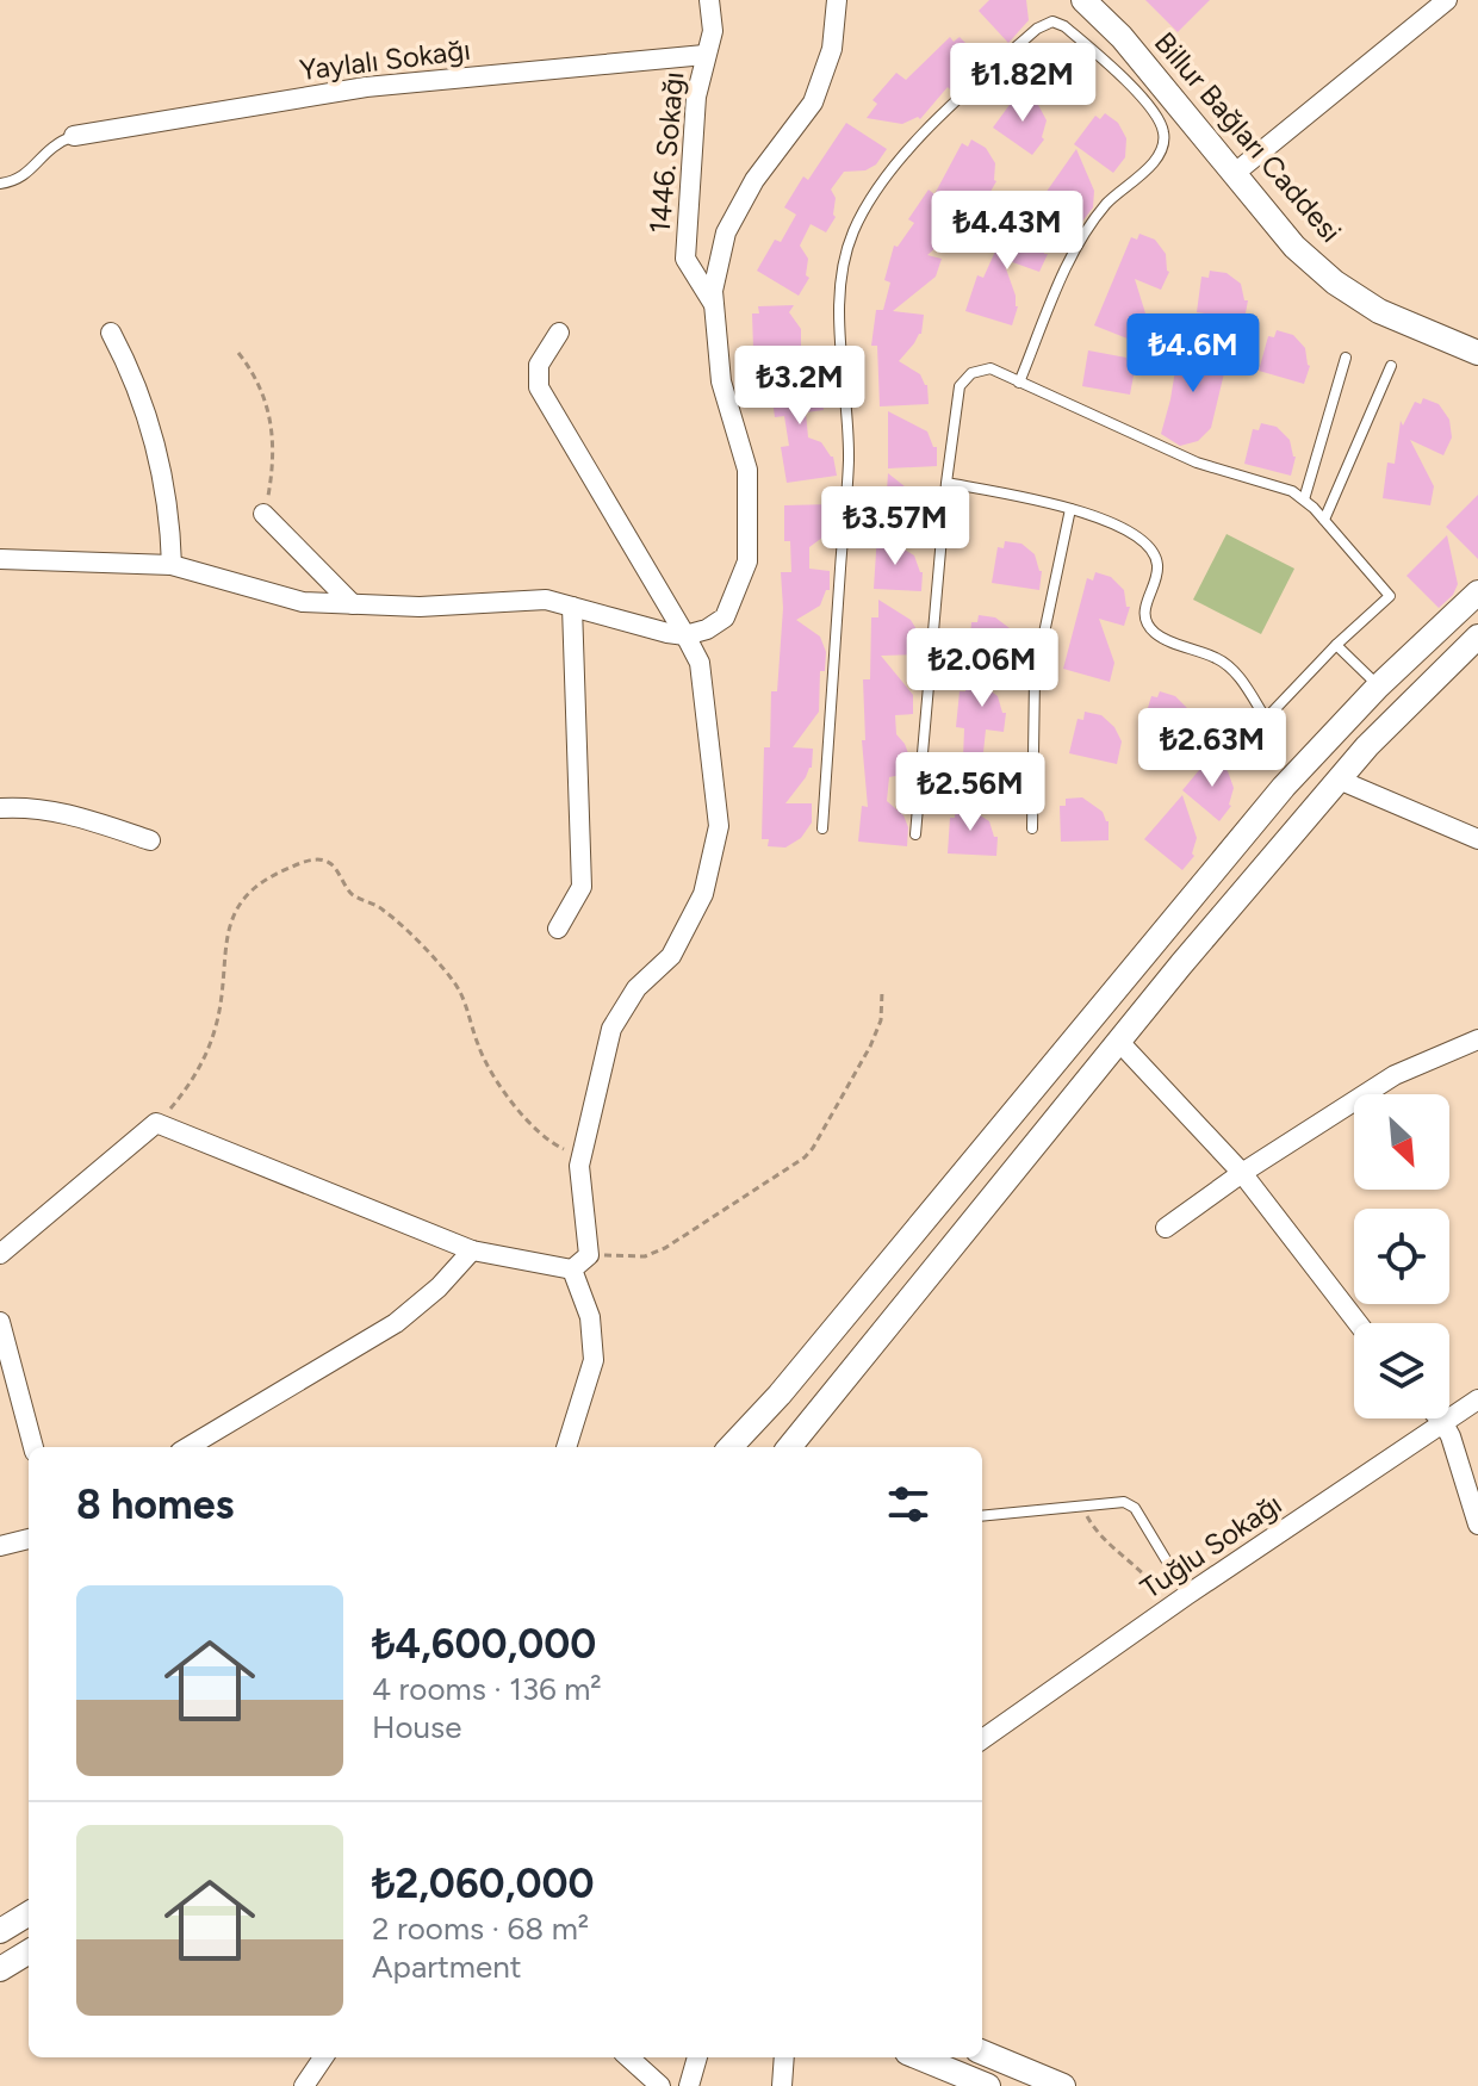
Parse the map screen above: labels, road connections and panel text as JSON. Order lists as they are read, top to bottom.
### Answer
{
  "streets": {
    "street": [
      "Yaylalı Sokağı",
      "Billur Bağları Caddesi",
      "1446. Sokağı",
      "Tuğlu Sokağı"
    ]
  },
  "crossings": [
    ["Yaylalı Sokağı", "1446. Sokağı"]
  ],
  "north": "bottom right",
  "page": {
    "price": [
      "₺1.82M",
      "₺4.43M",
      "₺4.6M",
      "₺3.2M",
      "₺3.57M",
      "₺2.06M",
      "₺2.63M",
      "₺2.56M"
    ],
    "heading": "8 homes",
    "list": [
      {
        "name": "₺4,600,000",
        "note": "4 rooms · 136 m² · House"
      },
      {
        "name": "₺2,060,000",
        "note": "2 rooms · 68 m² · Apartment"
      }
    ]
  }
}
